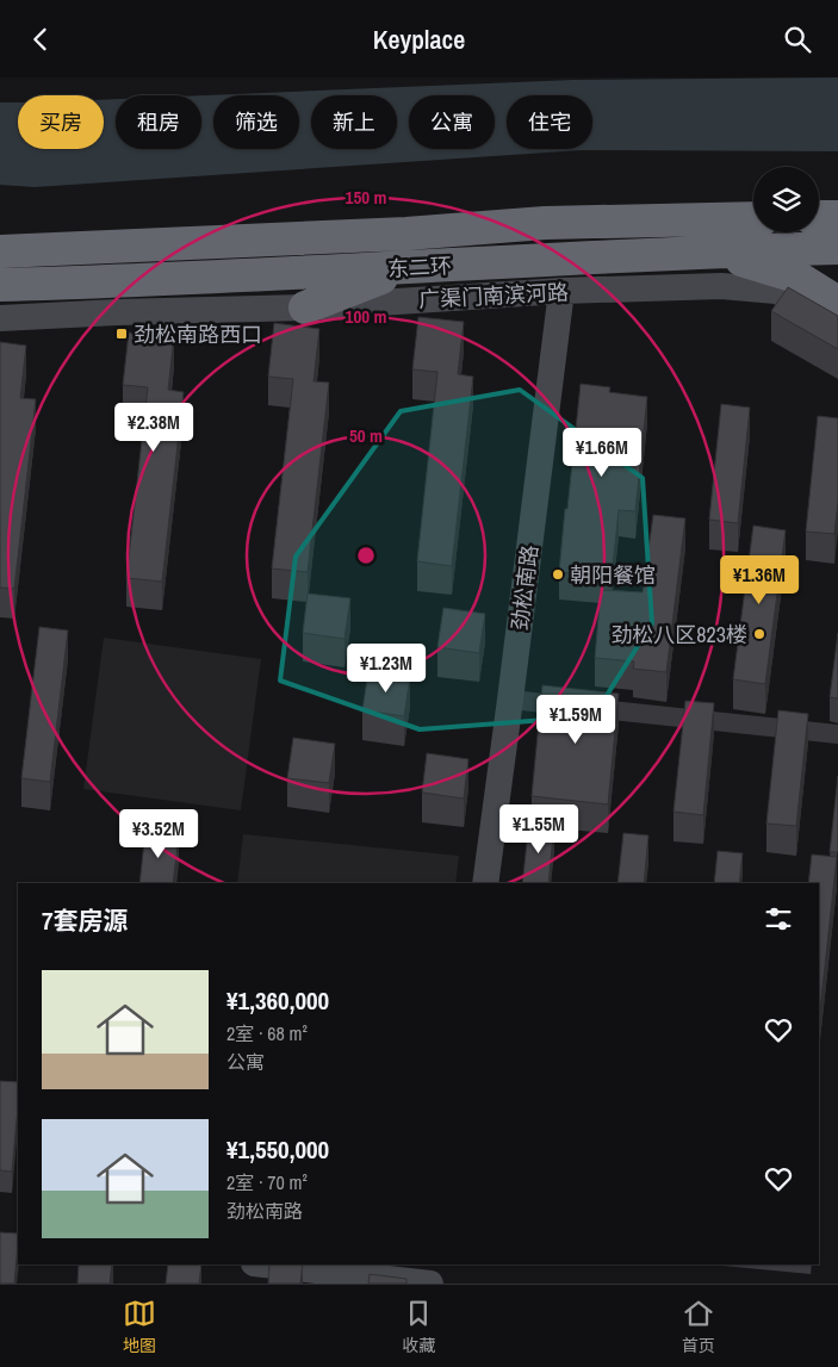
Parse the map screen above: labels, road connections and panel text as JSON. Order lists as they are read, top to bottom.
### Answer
{
  "streets": {
    "highway": ["东二环"],
    "street": ["广渠门南滨河路", "劲松南路"]
  },
  "crossings": [
    ["广渠门南滨河路", "劲松南路"]
  ],
  "places": {
    "transit": ["劲松南路西口"],
    "other": ["朝阳餐馆", "劲松八区823楼"]
  },
  "page": {
    "header": "Keyplace",
    "chip": [
      "买房",
      "租房",
      "筛选",
      "新上",
      "公寓",
      "住宅"
    ],
    "price": [
      "¥2.38M",
      "¥1.66M",
      "¥1.36M",
      "¥1.23M",
      "¥1.59M",
      "¥1.55M",
      "¥3.52M"
    ],
    "heading": "7套房源",
    "list": [
      {
        "name": "¥1,360,000",
        "note": "2室 · 68 m² · 公寓"
      },
      {
        "name": "¥1,550,000",
        "note": "2室 · 70 m² · 劲松南路"
      }
    ],
    "tabs": ["地图", "收藏", "首页"]
  },
  "rings": ["150 m", "100 m", "50 m"]
}
